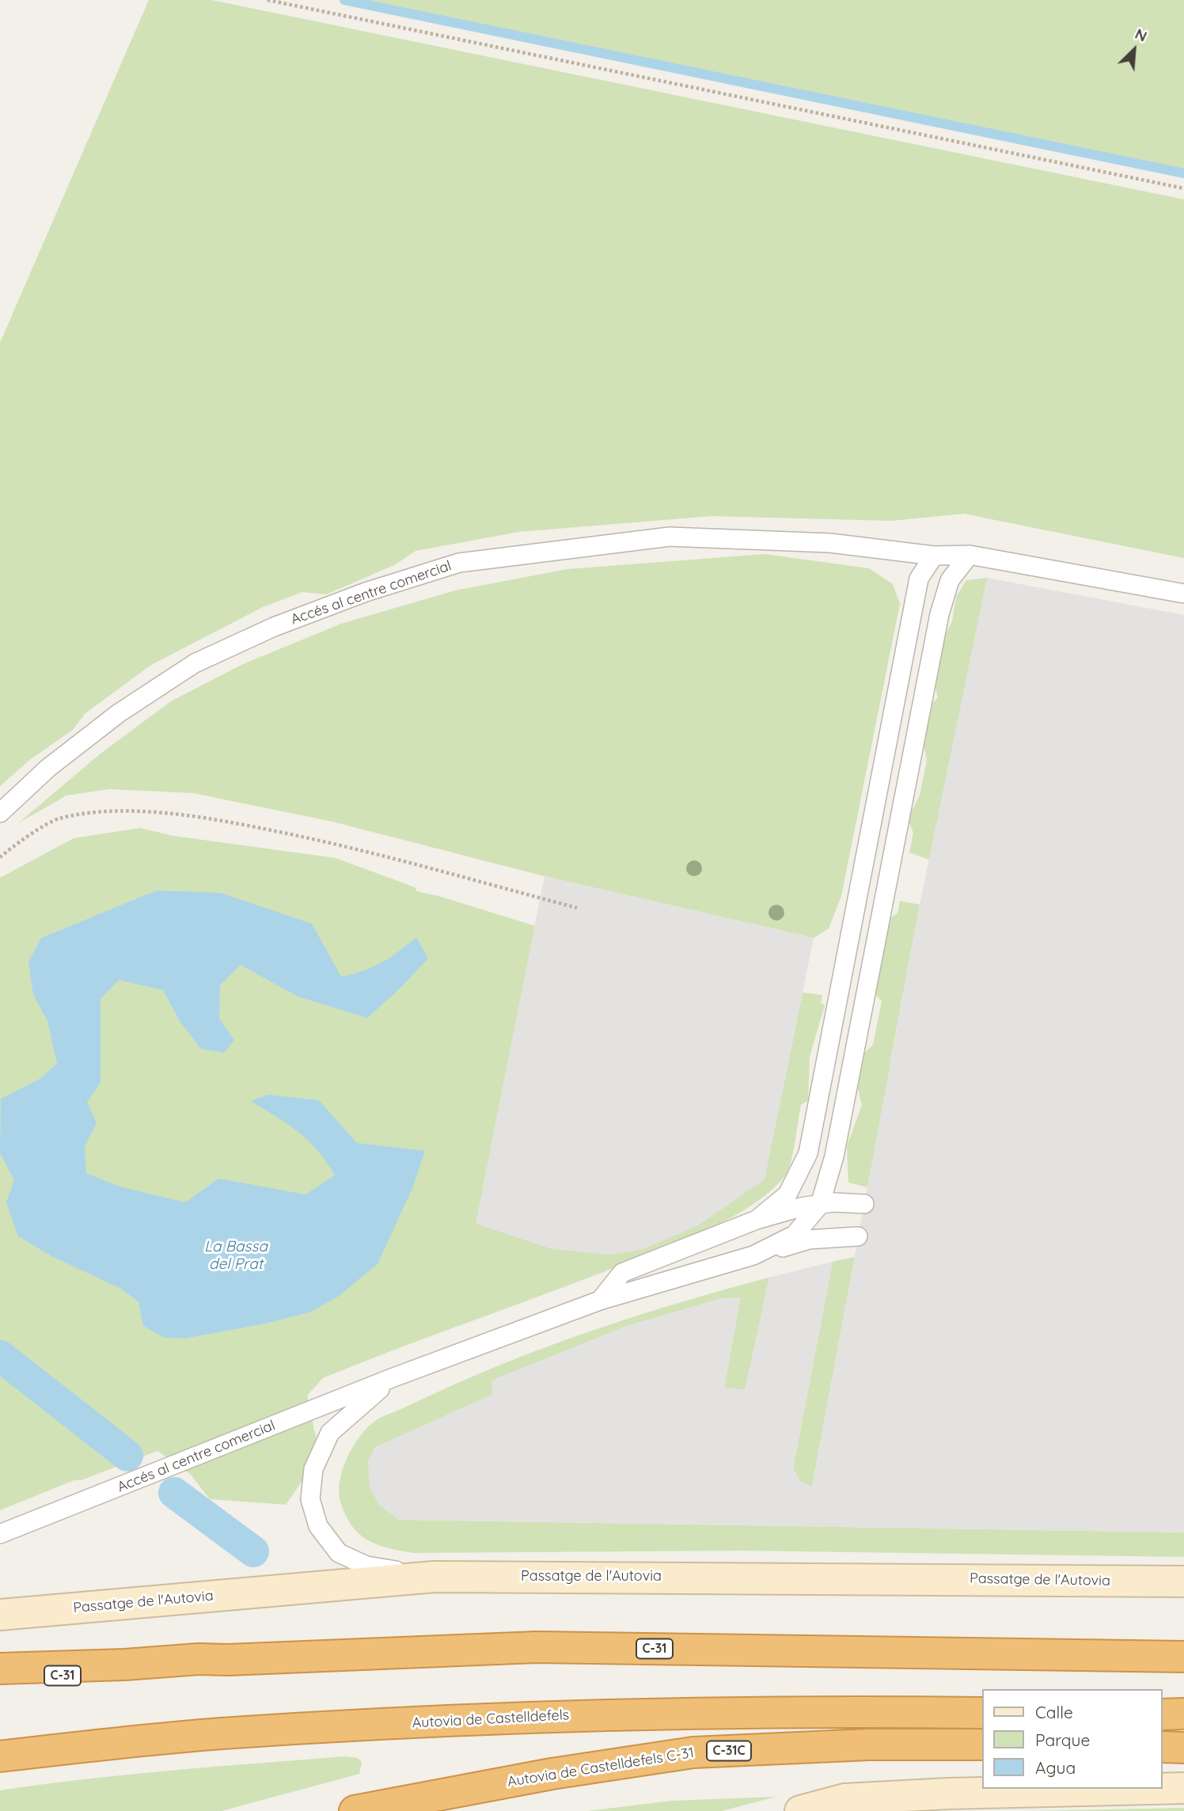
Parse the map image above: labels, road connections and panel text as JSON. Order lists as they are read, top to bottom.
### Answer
{
  "streets": {
    "highway": [
      "C-31",
      "Autovia de Castelldefels",
      "C-31C",
      "Autovia de Castelldefels C-31"
    ],
    "street": ["Passatge de l'Autovia"],
    "lane": ["Accés al centre comercial"]
  },
  "crossings": [
    ["Accés al centre comercial", "Passatge de l'Autovia"]
  ],
  "water": ["La Bassa del Prat"],
  "legend": ["Calle", "Parque", "Agua"],
  "north": "top right"
}
